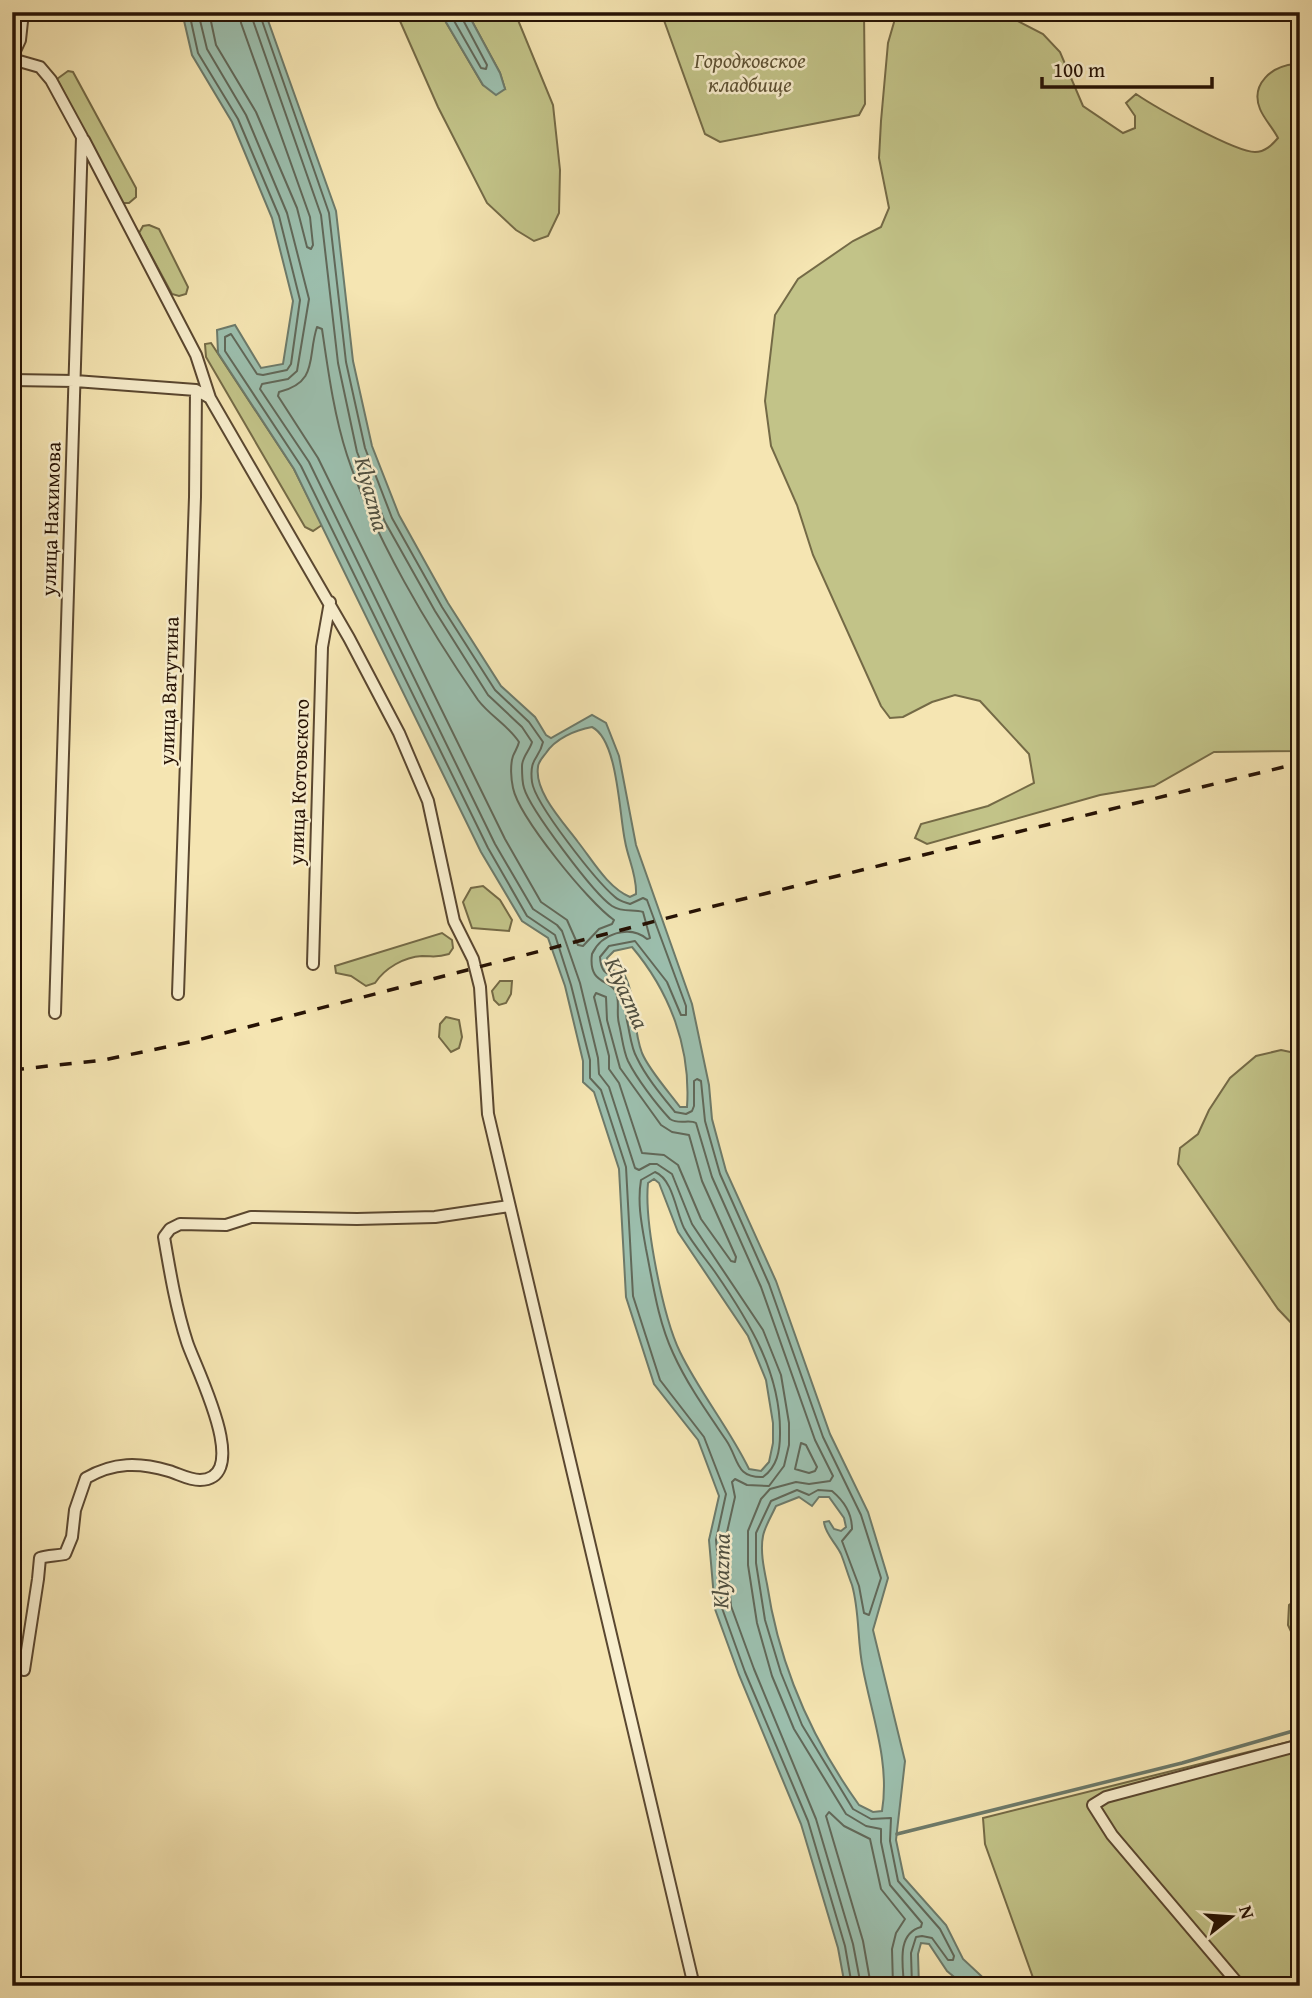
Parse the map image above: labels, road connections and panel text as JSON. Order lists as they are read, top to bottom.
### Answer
{
  "streets": {
    "street": ["улица Нахимова", "улица Ватутина", "улица Котовского"]
  },
  "water": ["Klyazma"],
  "parks": ["Городковское кладбище"],
  "scale_bar": "100 m",
  "north": "right"
}
